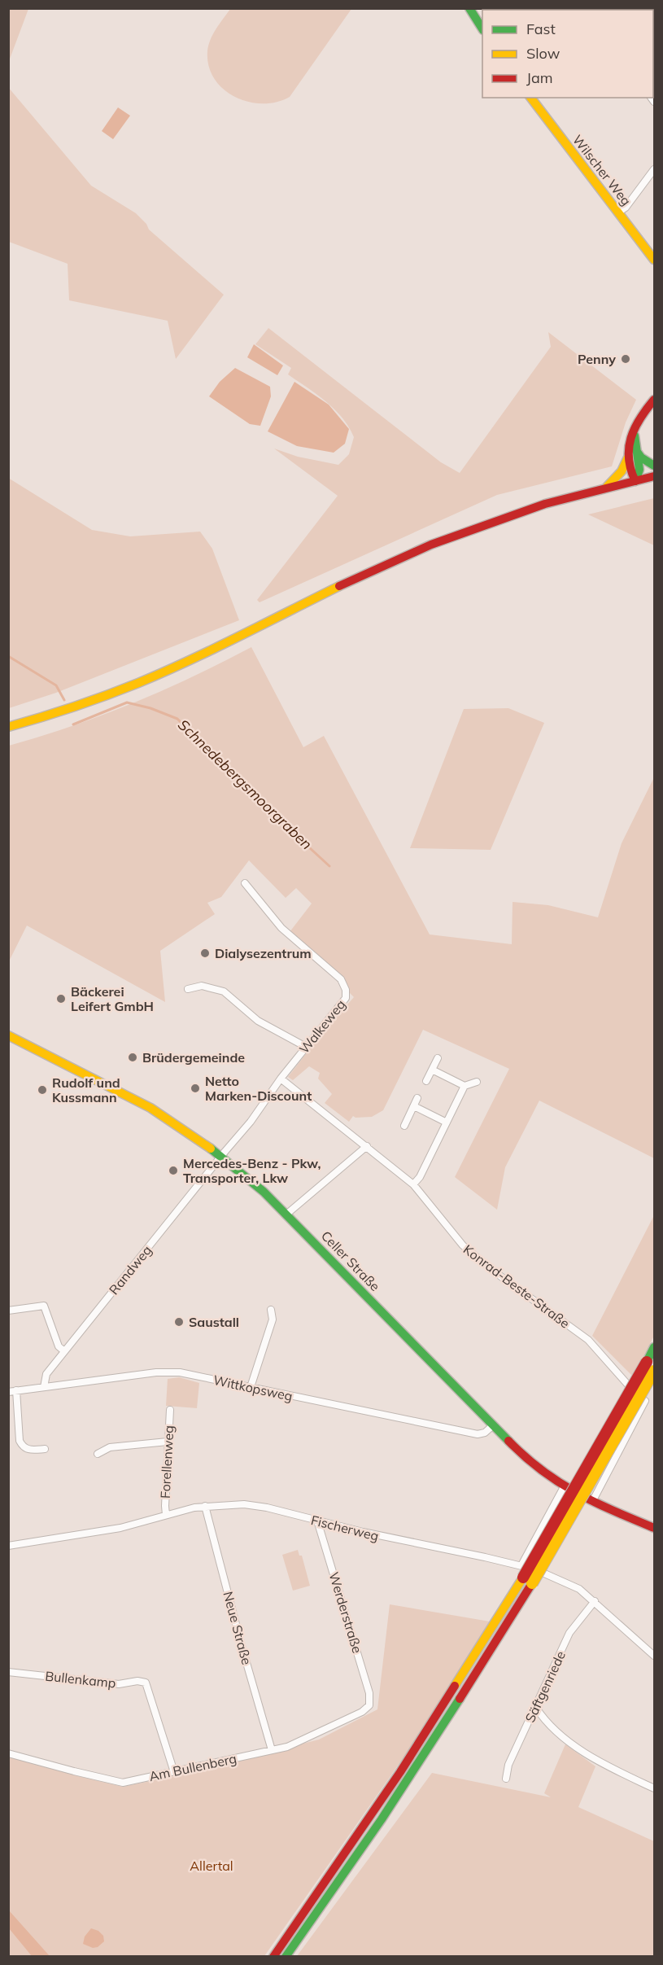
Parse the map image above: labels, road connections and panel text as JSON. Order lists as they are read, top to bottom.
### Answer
{
  "streets": {
    "main road": ["Wilscher Weg", "Celler Straße"],
    "street": [
      "Walkeweg",
      "Randweg",
      "Konrad-Beste-Straße",
      "Wittkopsweg",
      "Forellenweg",
      "Fischerweg",
      "Werderstraße",
      "Neue Straße",
      "Bullenkamp",
      "Säftgenriede",
      "Am Bullenberg"
    ]
  },
  "crossings": [
    ["Walkeweg", "Celler Straße"],
    ["Walkeweg", "Randweg"],
    ["Walkeweg", "Konrad-Beste-Straße"],
    ["Celler Straße", "Randweg"],
    ["Celler Straße", "Konrad-Beste-Straße"],
    ["Celler Straße", "Wittkopsweg"],
    ["Randweg", "Wittkopsweg"],
    ["Forellenweg", "Fischerweg"],
    ["Fischerweg", "Werderstraße"],
    ["Fischerweg", "Neue Straße"],
    ["Fischerweg", "Säftgenriede"],
    ["Werderstraße", "Am Bullenberg"],
    ["Neue Straße", "Am Bullenberg"],
    ["Bullenkamp", "Am Bullenberg"]
  ],
  "water": ["Schnedebergsmoorgraben"],
  "parks": ["Allertal"],
  "places": [
    "Penny",
    "Dialysezentrum",
    "Bäckerei Leifert GmbH",
    "Brüdergemeinde",
    "Netto Marken-Discount",
    "Rudolf und Kussmann",
    "Mercedes-Benz - Pkw, Transporter, Lkw",
    "Saustall"
  ],
  "legend": ["Fast", "Slow", "Jam"]
}
